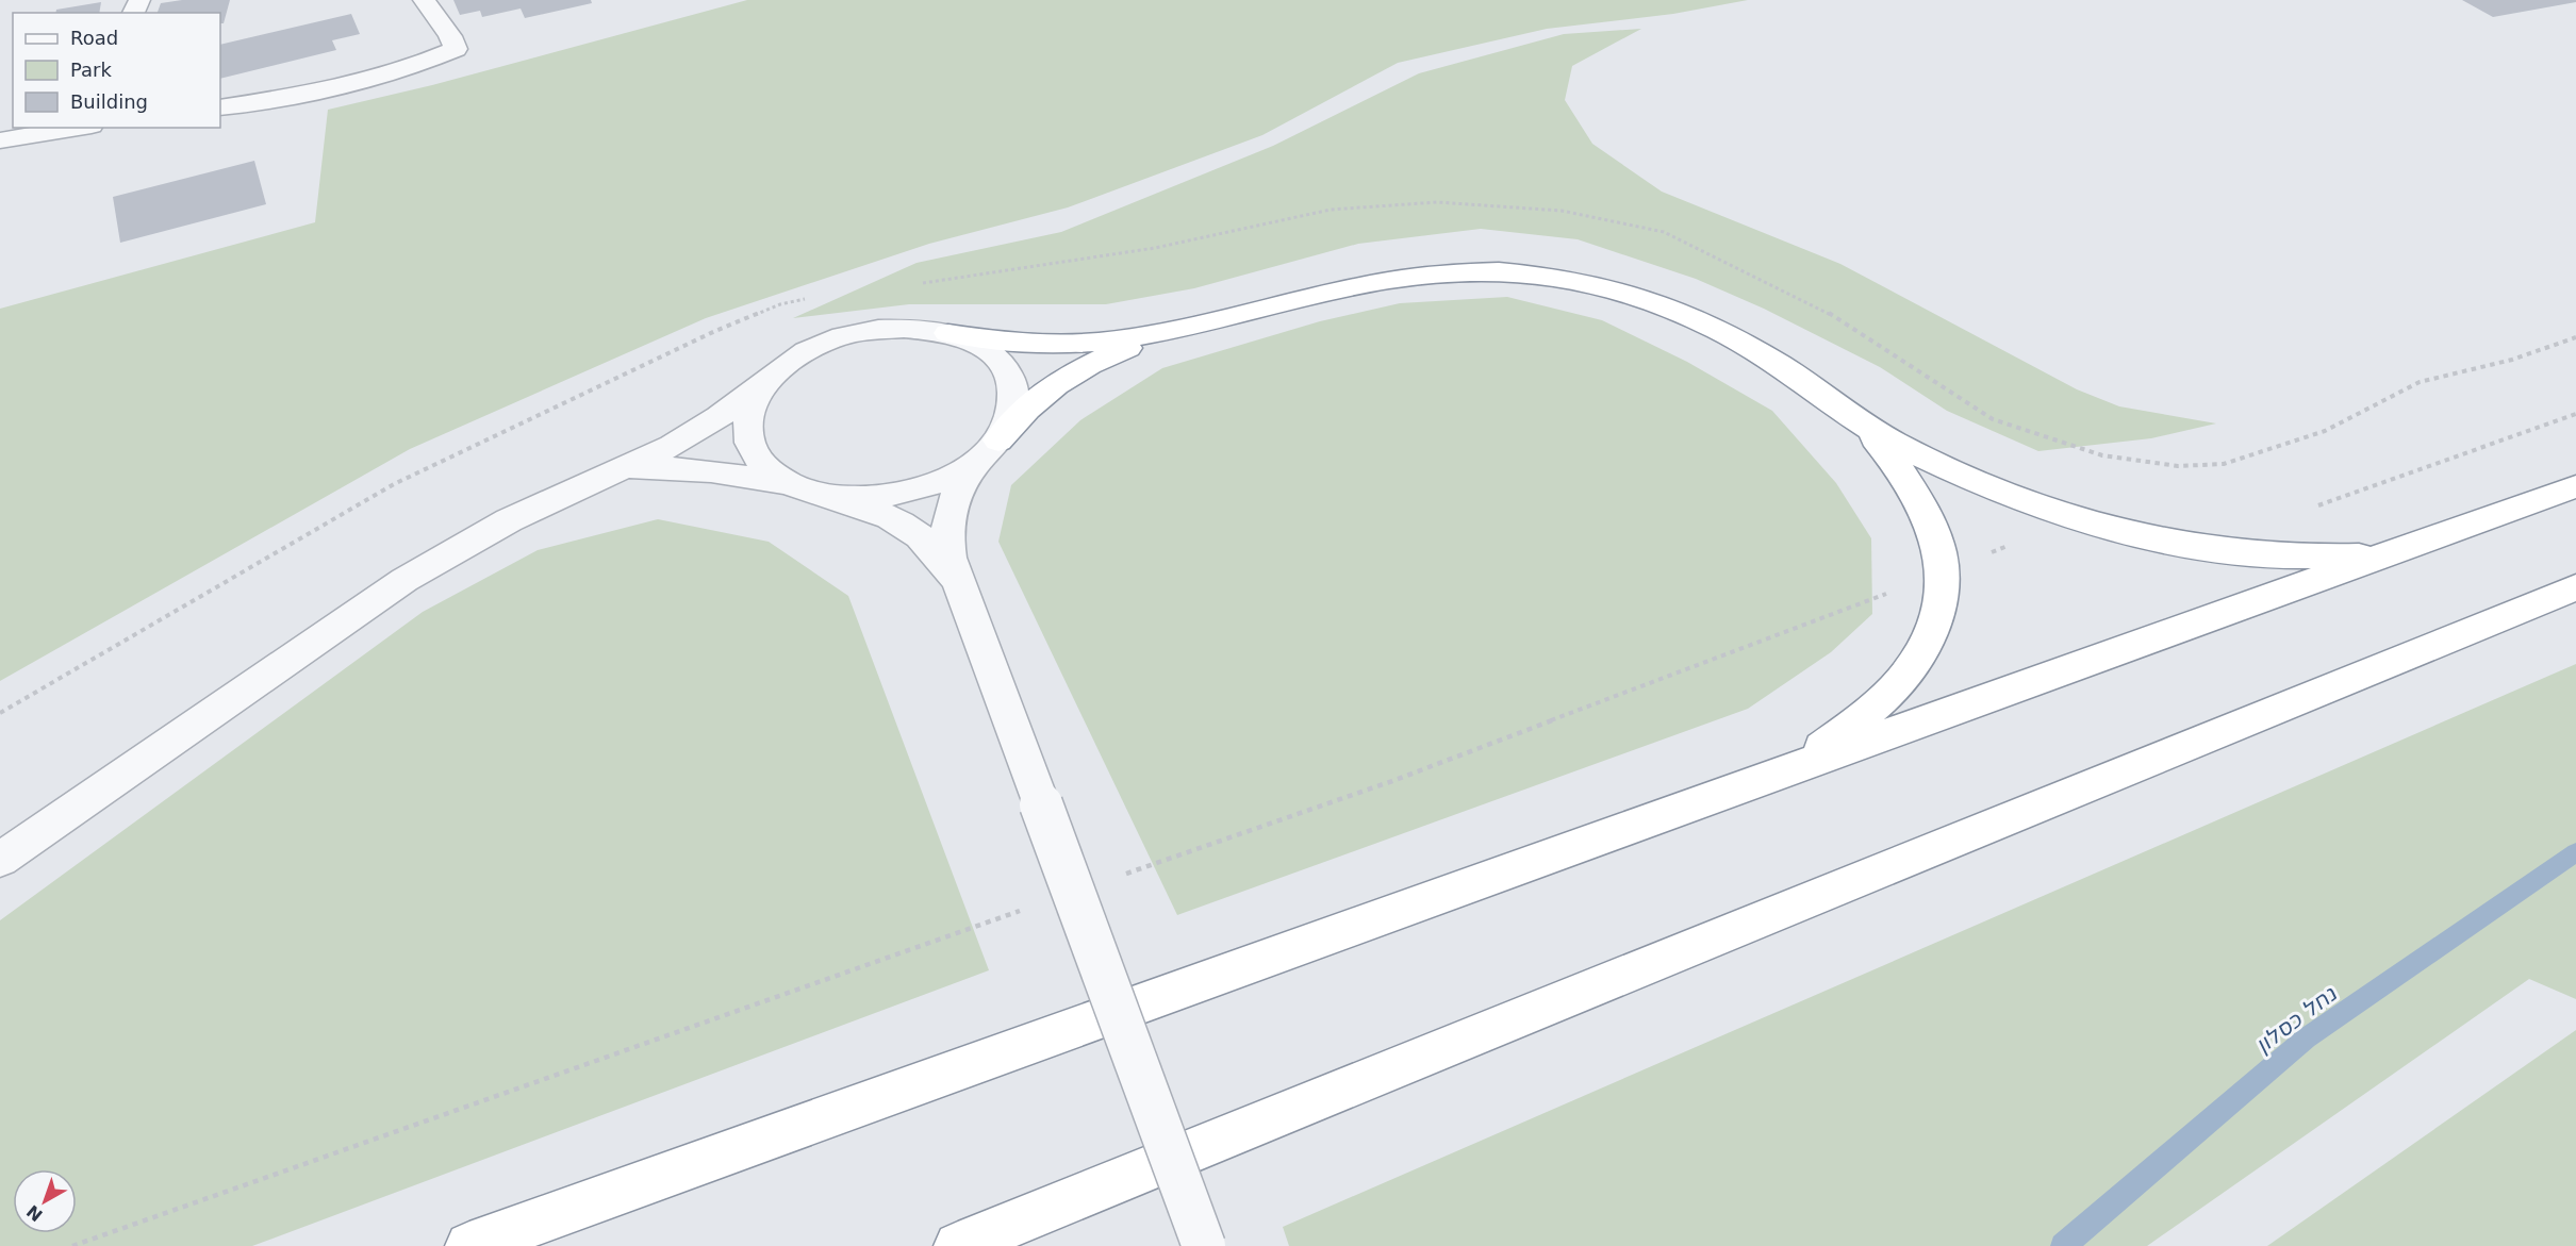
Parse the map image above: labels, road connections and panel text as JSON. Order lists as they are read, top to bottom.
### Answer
{
  "water": ["נחל כסלון"],
  "legend": ["Road", "Park", "Building"],
  "north": "bottom left"
}
